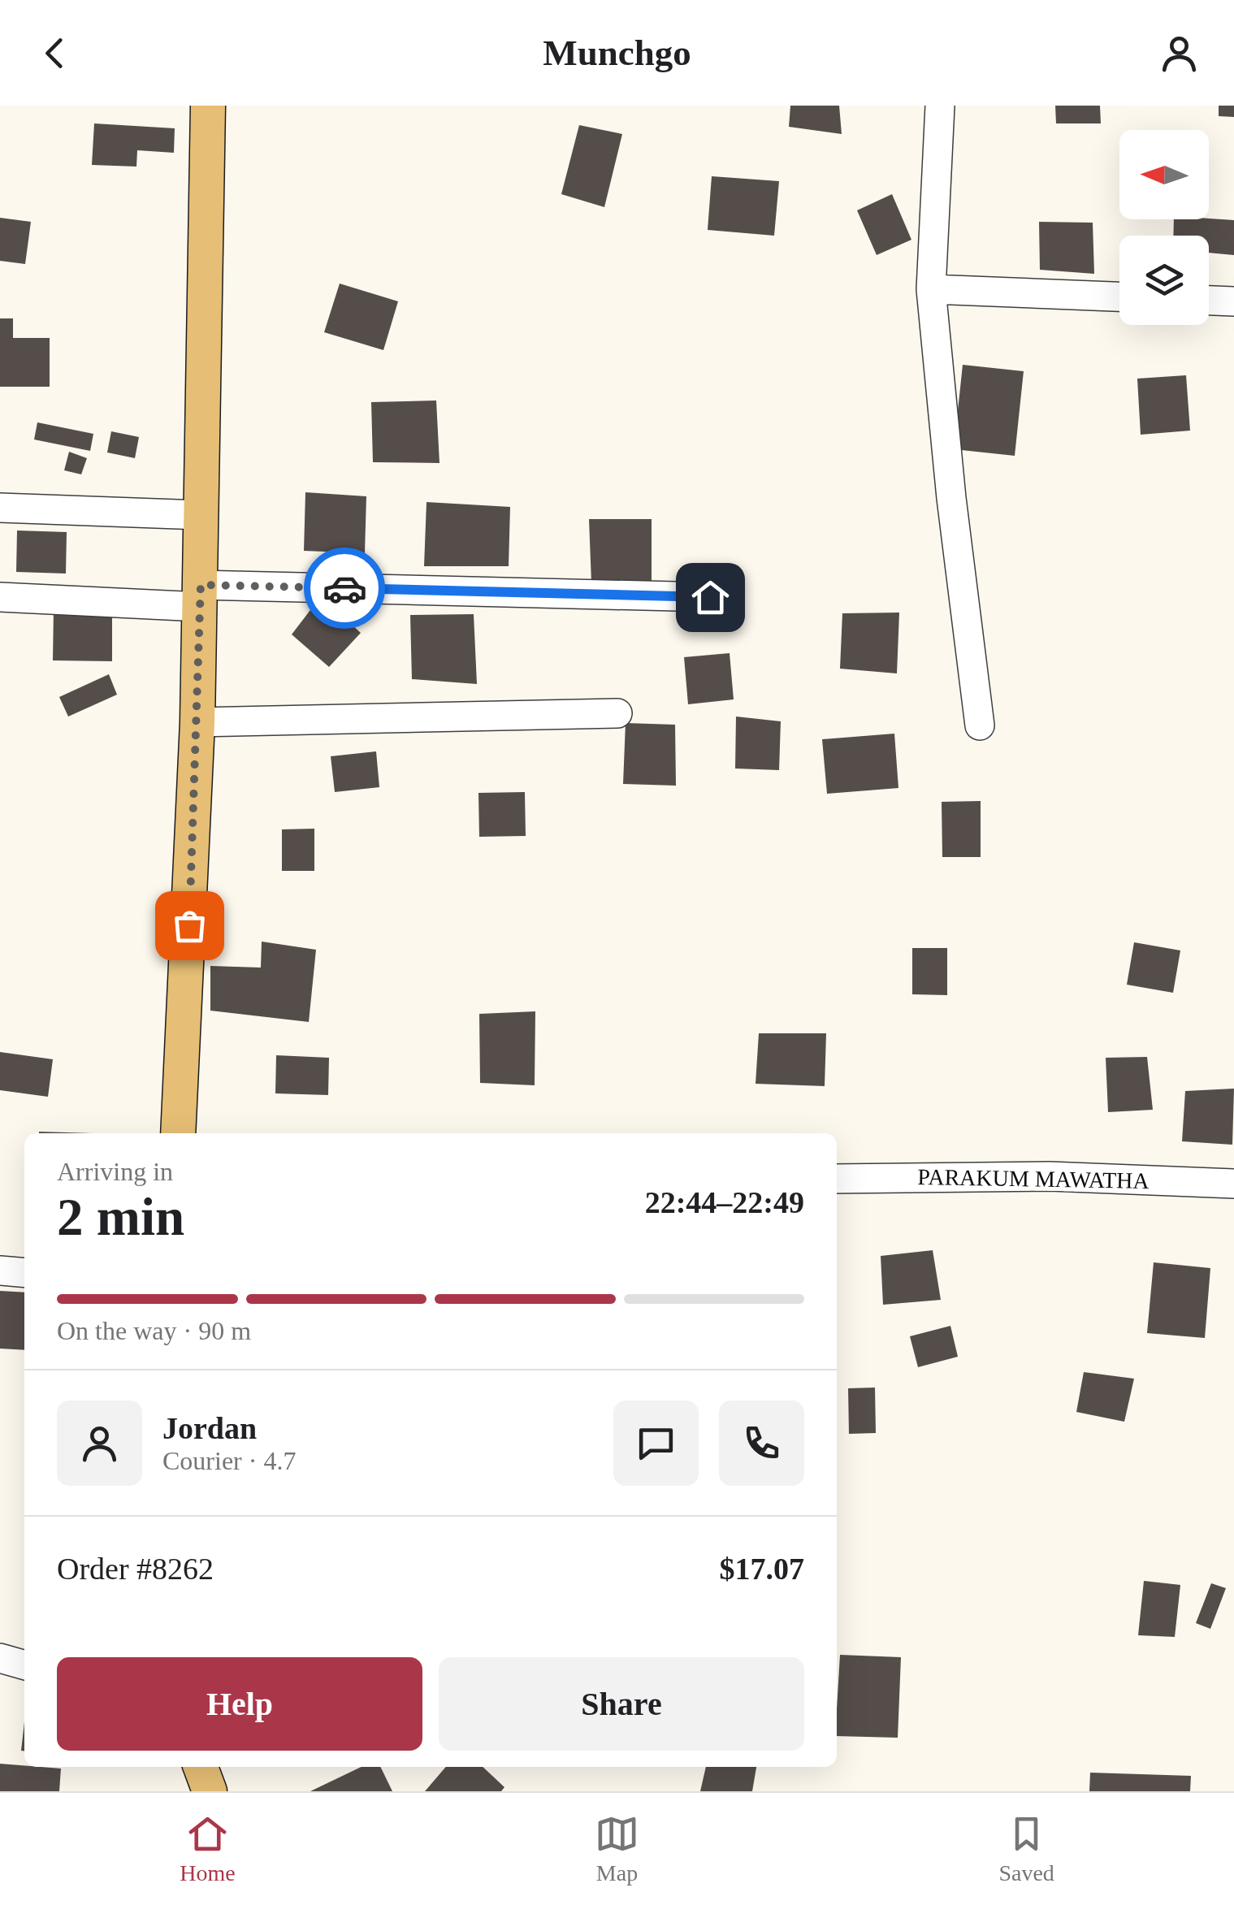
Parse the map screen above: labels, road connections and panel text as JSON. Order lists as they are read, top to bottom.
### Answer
{
  "streets": {
    "street": ["PARAKUM MAWATHA"]
  },
  "north": "left",
  "page": {
    "header": "Munchgo",
    "heading": ["2 min", "Arriving in", "22:44–22:49"],
    "panel": [
      "Jordan",
      "Courier · 4.7",
      "Order #8262",
      "$17.07"
    ],
    "bar": "On the way · 90 m",
    "buttons": ["Help", "Share"],
    "tabs": ["Home", "Map", "Saved"]
  }
}
